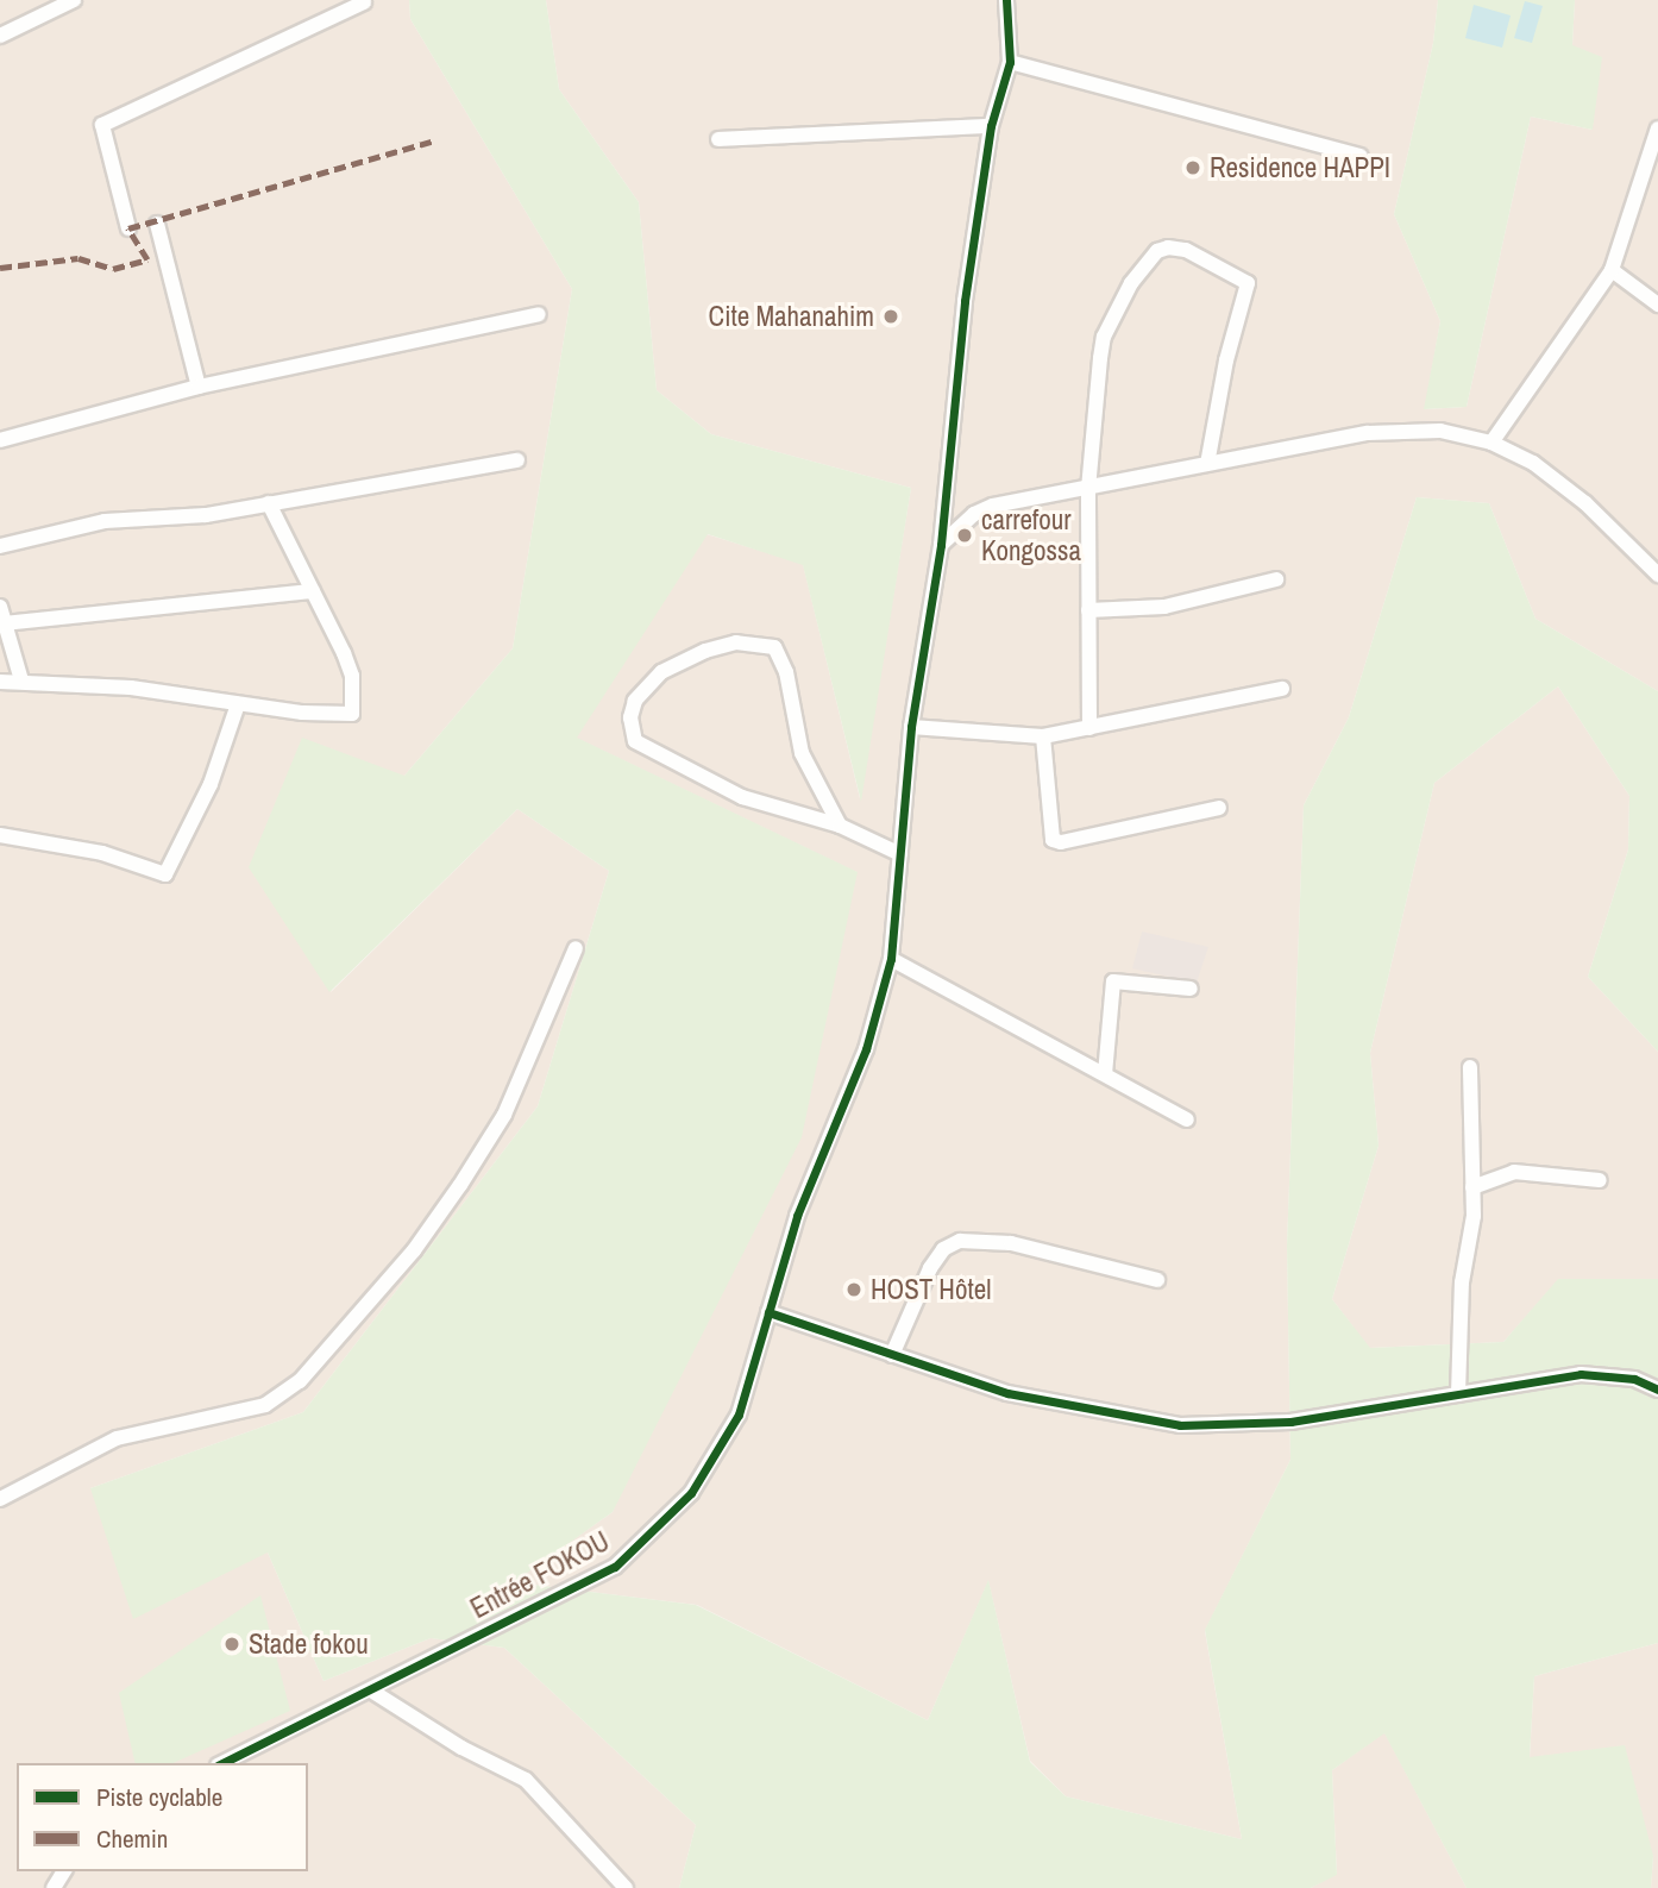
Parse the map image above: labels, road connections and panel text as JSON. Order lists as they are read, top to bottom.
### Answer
{
  "streets": {
    "street": ["Entrée FOKOU"]
  },
  "places": [
    "Residence HAPPI",
    "Cite Mahanahim",
    "carrefour Kongossa",
    "HOST Hôtel",
    "Stade fokou"
  ],
  "legend": ["Piste cyclable", "Chemin"]
}
